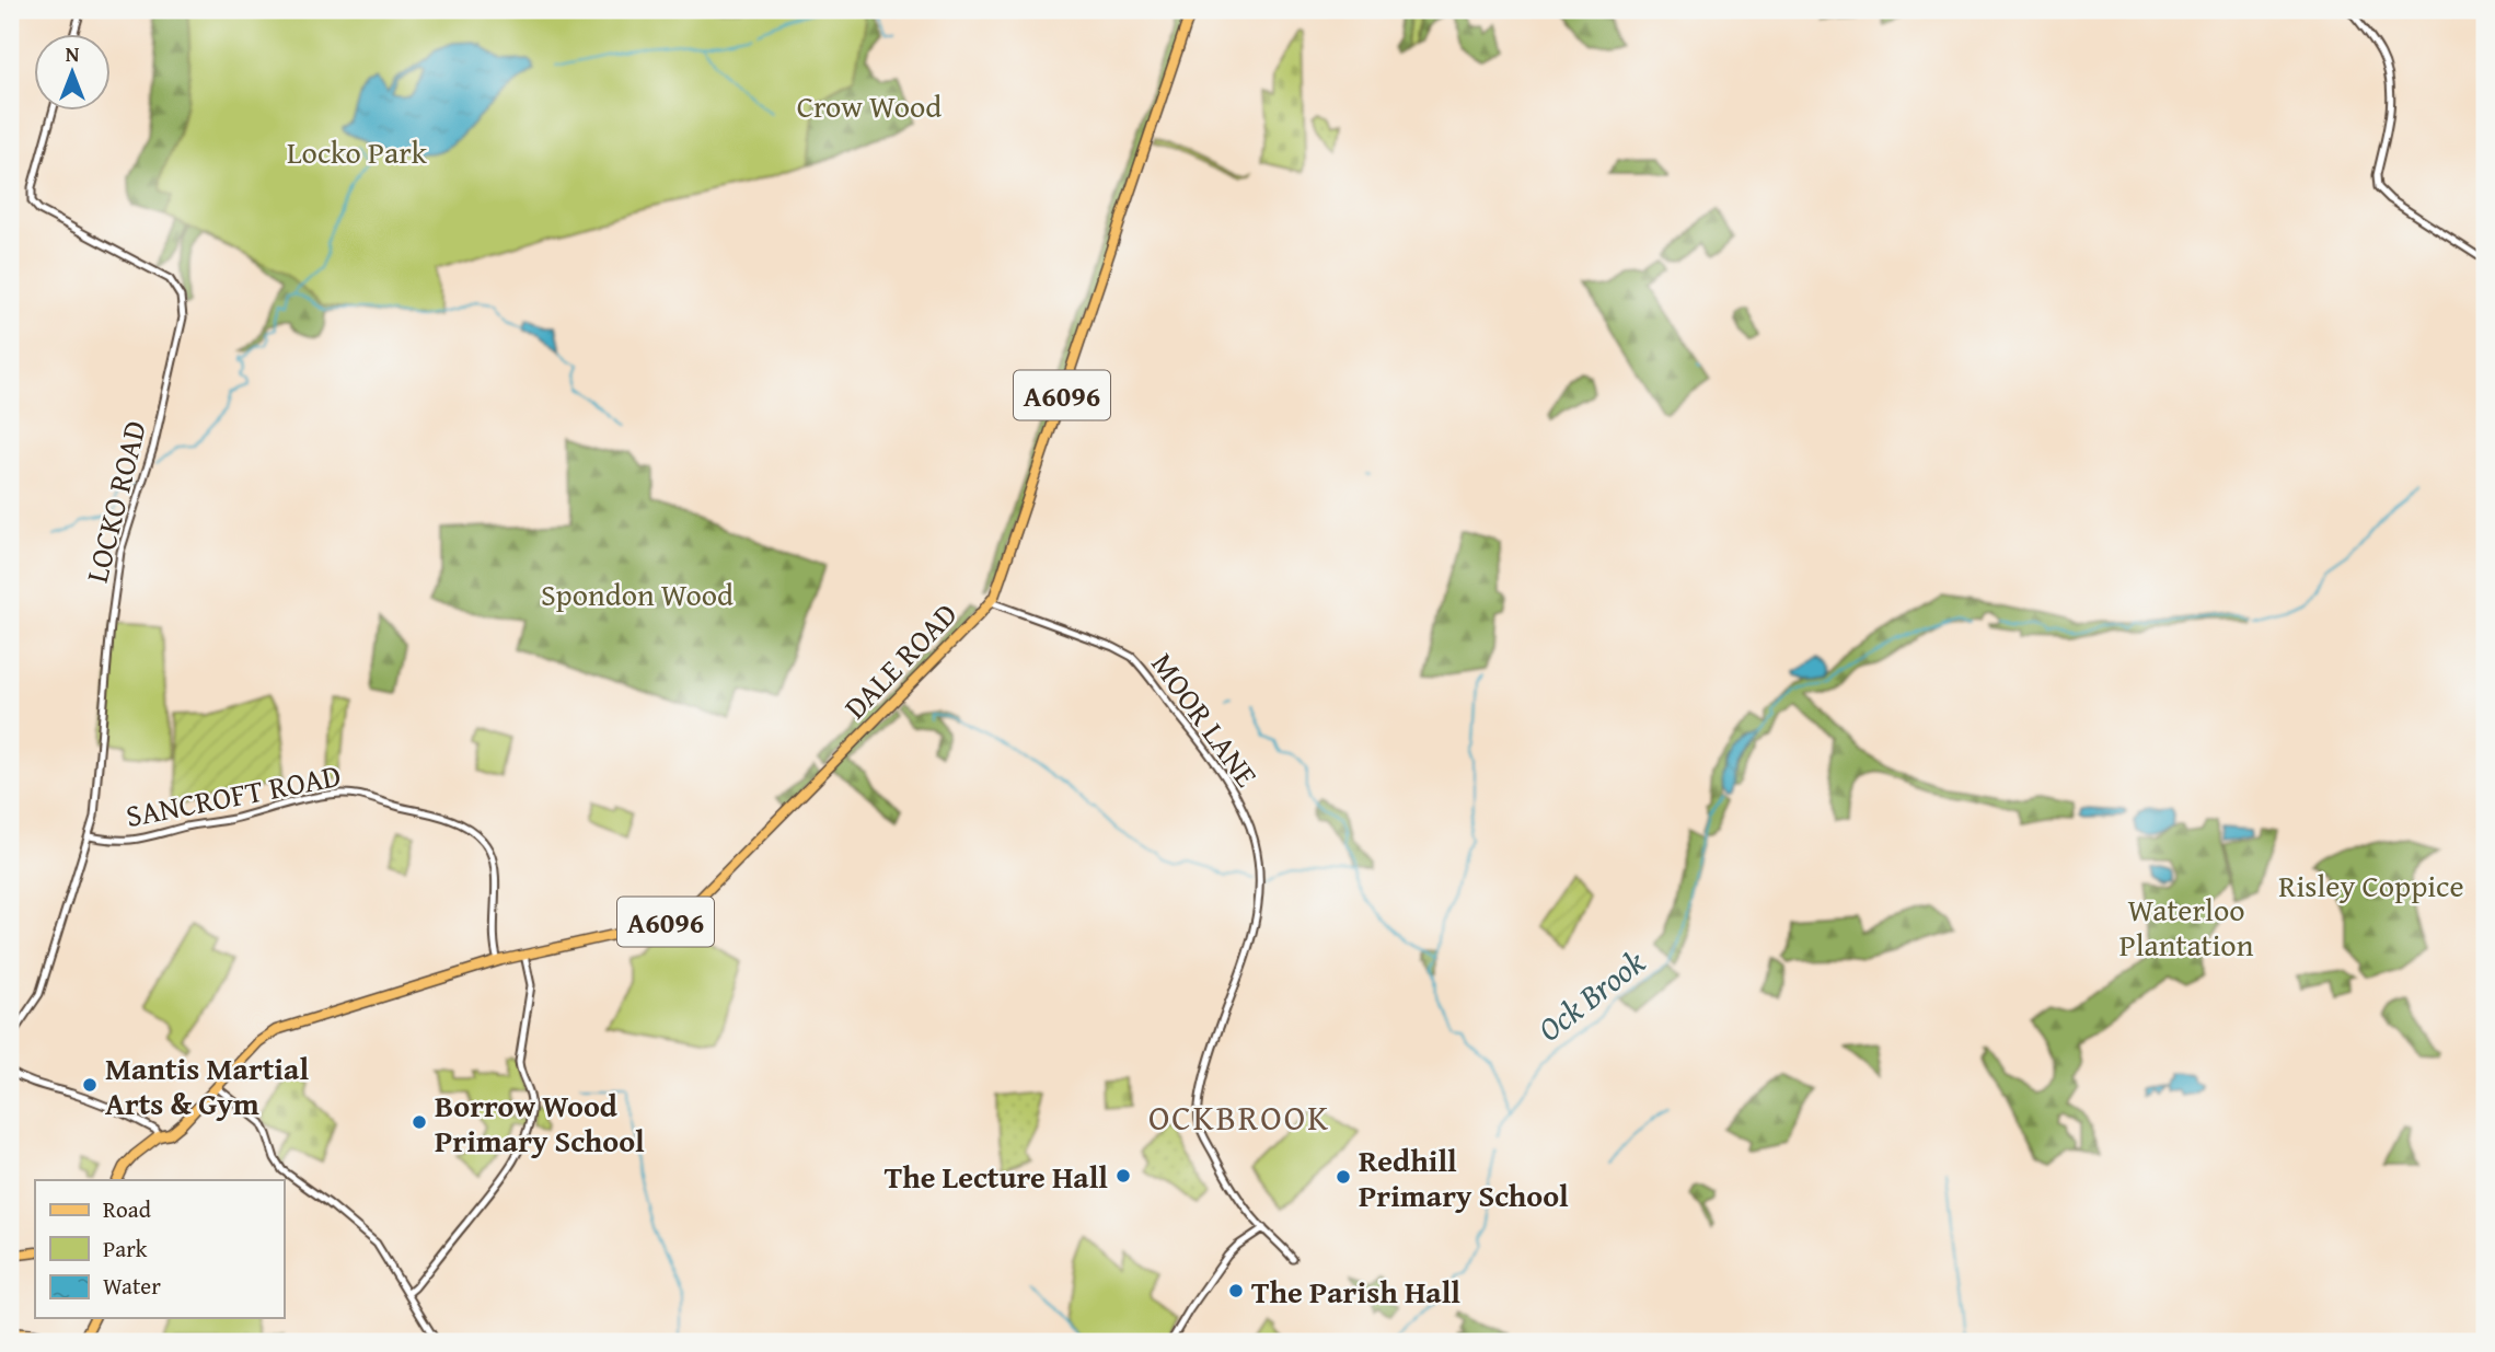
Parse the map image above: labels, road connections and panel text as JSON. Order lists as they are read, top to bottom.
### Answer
{
  "streets": {
    "main road": ["A6096", "DALE ROAD"],
    "street": ["LOCKO ROAD", "MOOR LANE", "SANCROFT ROAD"]
  },
  "crossings": [
    ["A6096", "DALE ROAD"],
    ["LOCKO ROAD", "SANCROFT ROAD"],
    ["DALE ROAD", "MOOR LANE"],
    ["DALE ROAD", "SANCROFT ROAD"]
  ],
  "districts": ["OCKBROOK"],
  "water": ["Ock Brook"],
  "parks": [
    "Crow Wood",
    "Locko Park",
    "Spondon Wood",
    "Risley Coppice",
    "Waterloo Plantation"
  ],
  "places": [
    "Mantis Martial Arts & Gym",
    "Borrow Wood Primary School",
    "The Lecture Hall",
    "Redhill Primary School",
    "The Parish Hall"
  ],
  "legend": ["Road", "Park", "Water"],
  "north": "top"
}
